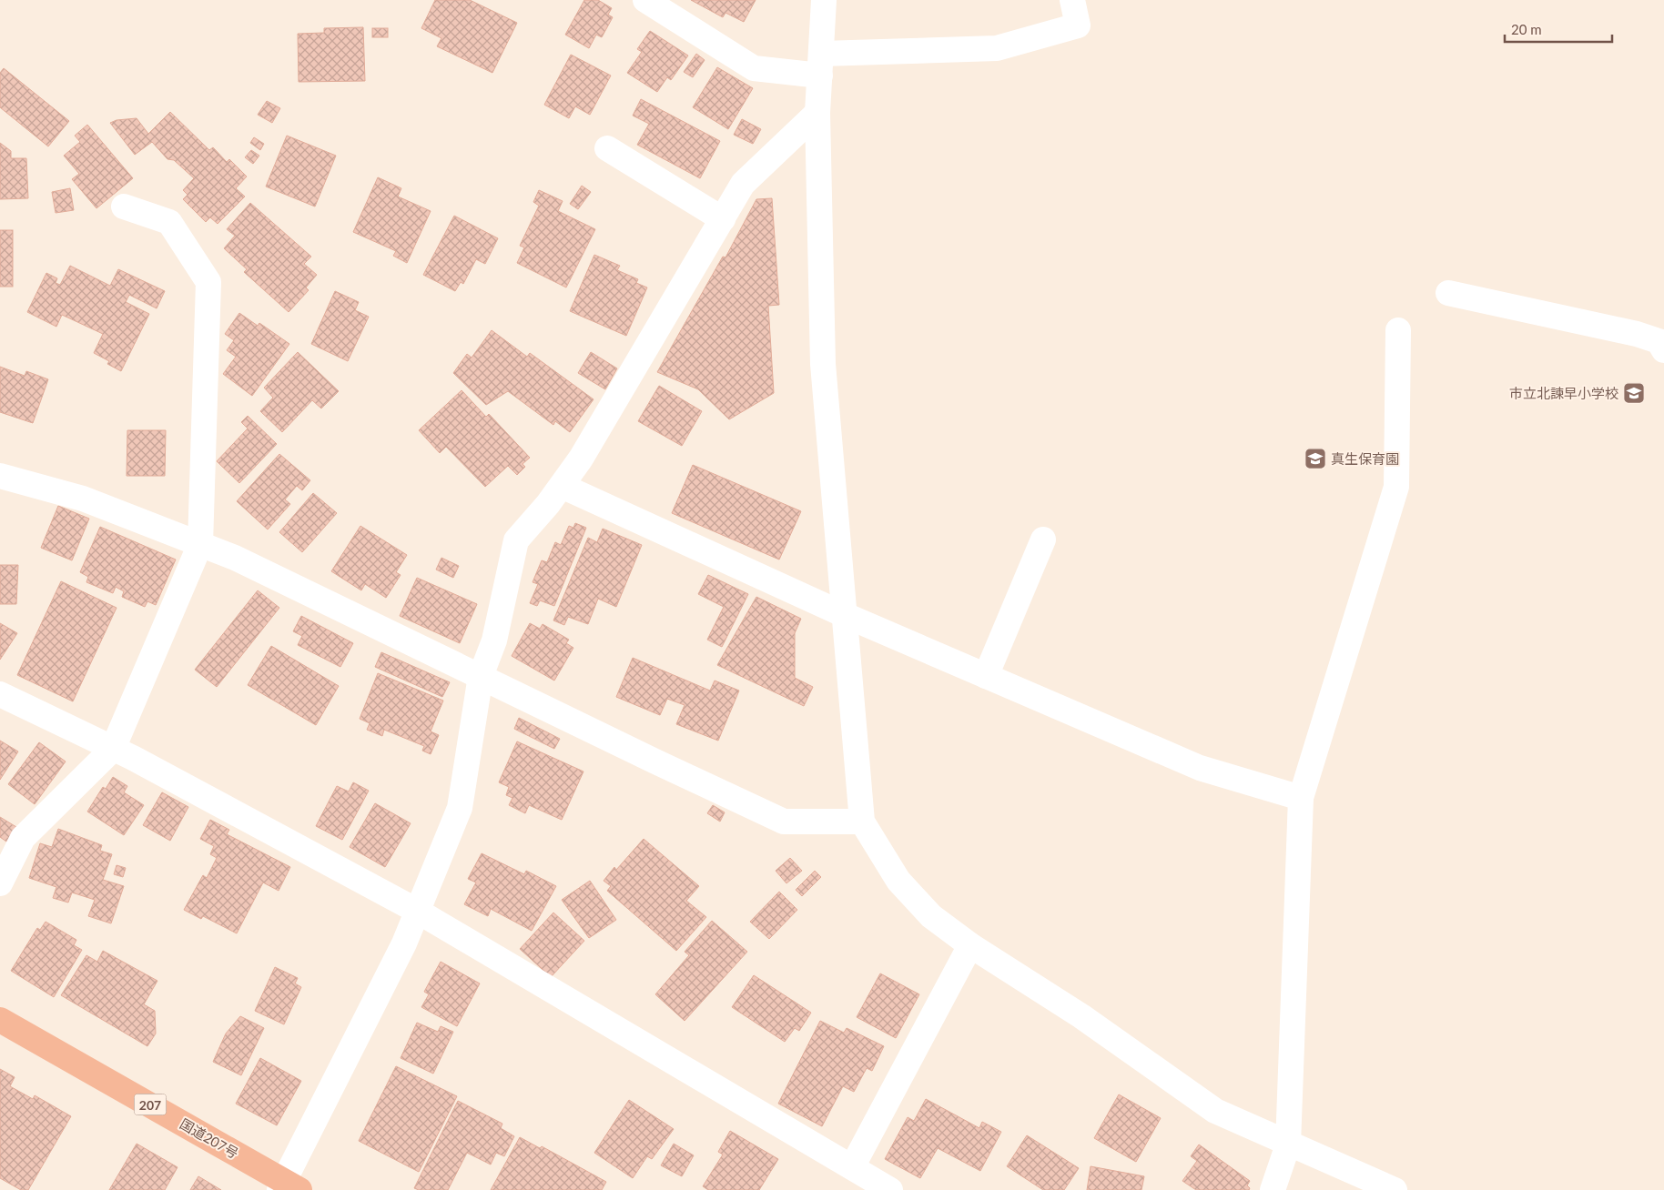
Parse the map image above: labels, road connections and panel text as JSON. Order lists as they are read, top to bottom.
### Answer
{
  "streets": {
    "highway": ["207", "国道207号"]
  },
  "places": {
    "school or university": ["市立北諫早小学校", "真生保育園"]
  },
  "scale_bar": "20 m"
}
